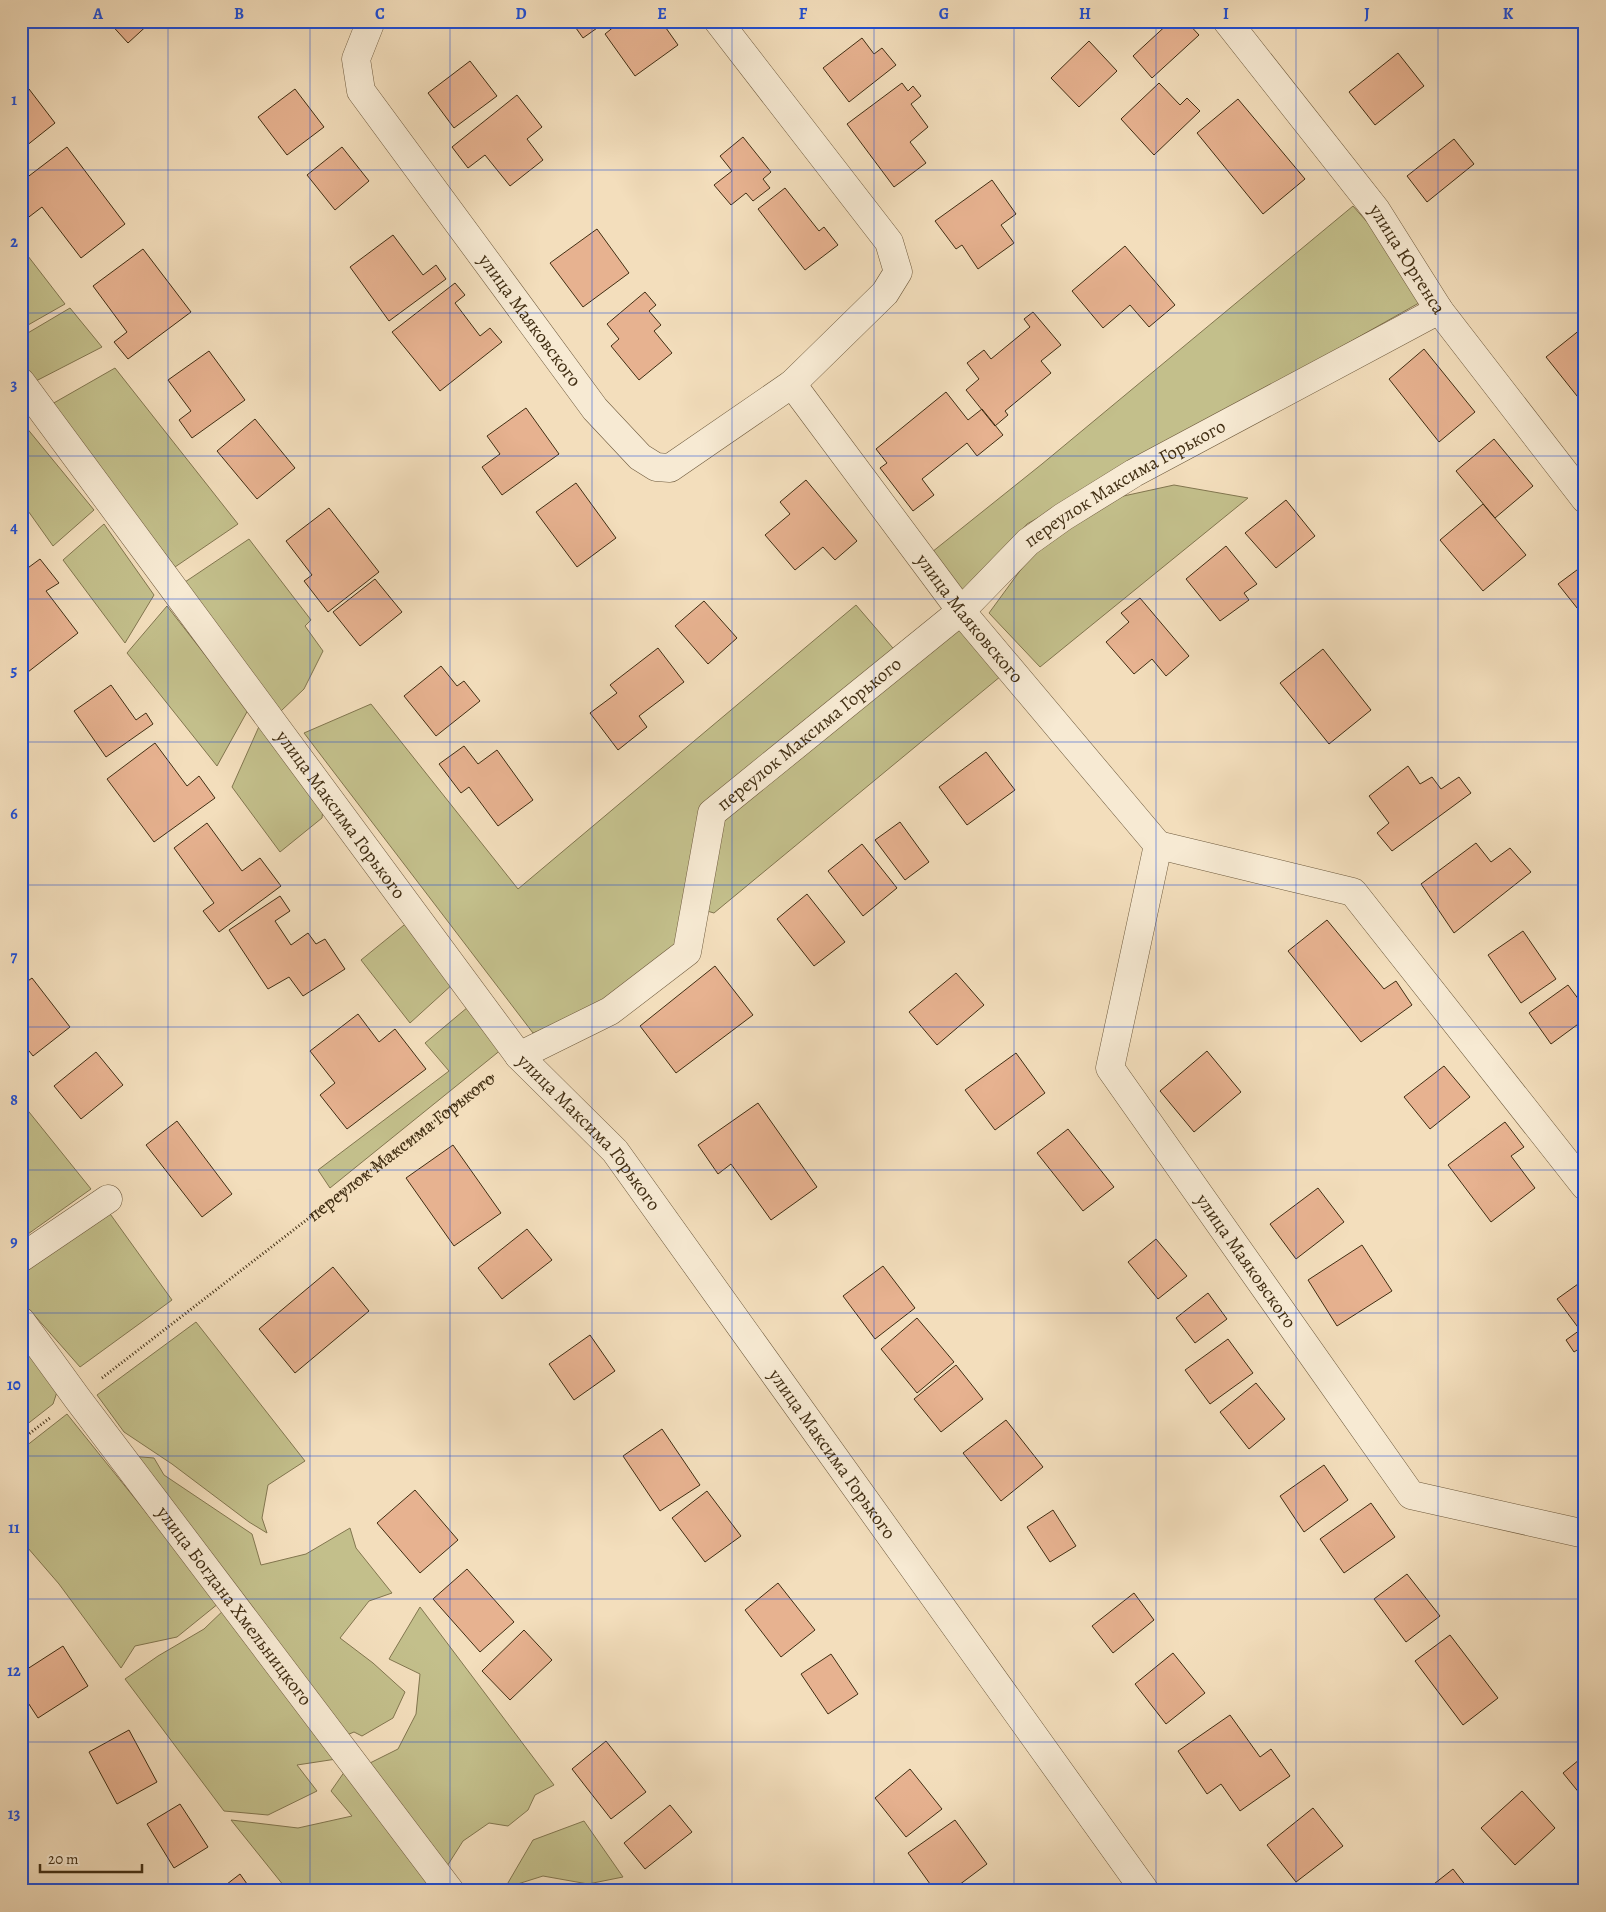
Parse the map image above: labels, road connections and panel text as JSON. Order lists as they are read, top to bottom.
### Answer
{
  "streets": {
    "street": [
      "улица Юргенса",
      "улица Маяковского",
      "переулок Максима Горького",
      "улица Максима Горького",
      "улица Богдана Хмельницкого"
    ]
  },
  "crossings": [
    ["улица Юргенса", "переулок Максима Горького"],
    ["улица Маяковского", "переулок Максима Горького"],
    ["переулок Максима Горького", "улица Максима Горького"],
    ["переулок Максима Горького", "улица Богдана Хмельницкого"]
  ],
  "scale_bar": "20 m",
  "grid": {
    "columns": [
      "A",
      "B",
      "C",
      "D",
      "E",
      "F",
      "G",
      "H",
      "I",
      "J",
      "K"
    ],
    "rows": [
      "1",
      "2",
      "3",
      "4",
      "5",
      "6",
      "7",
      "8",
      "9",
      "10",
      "11",
      "12",
      "13"
    ]
  }
}
